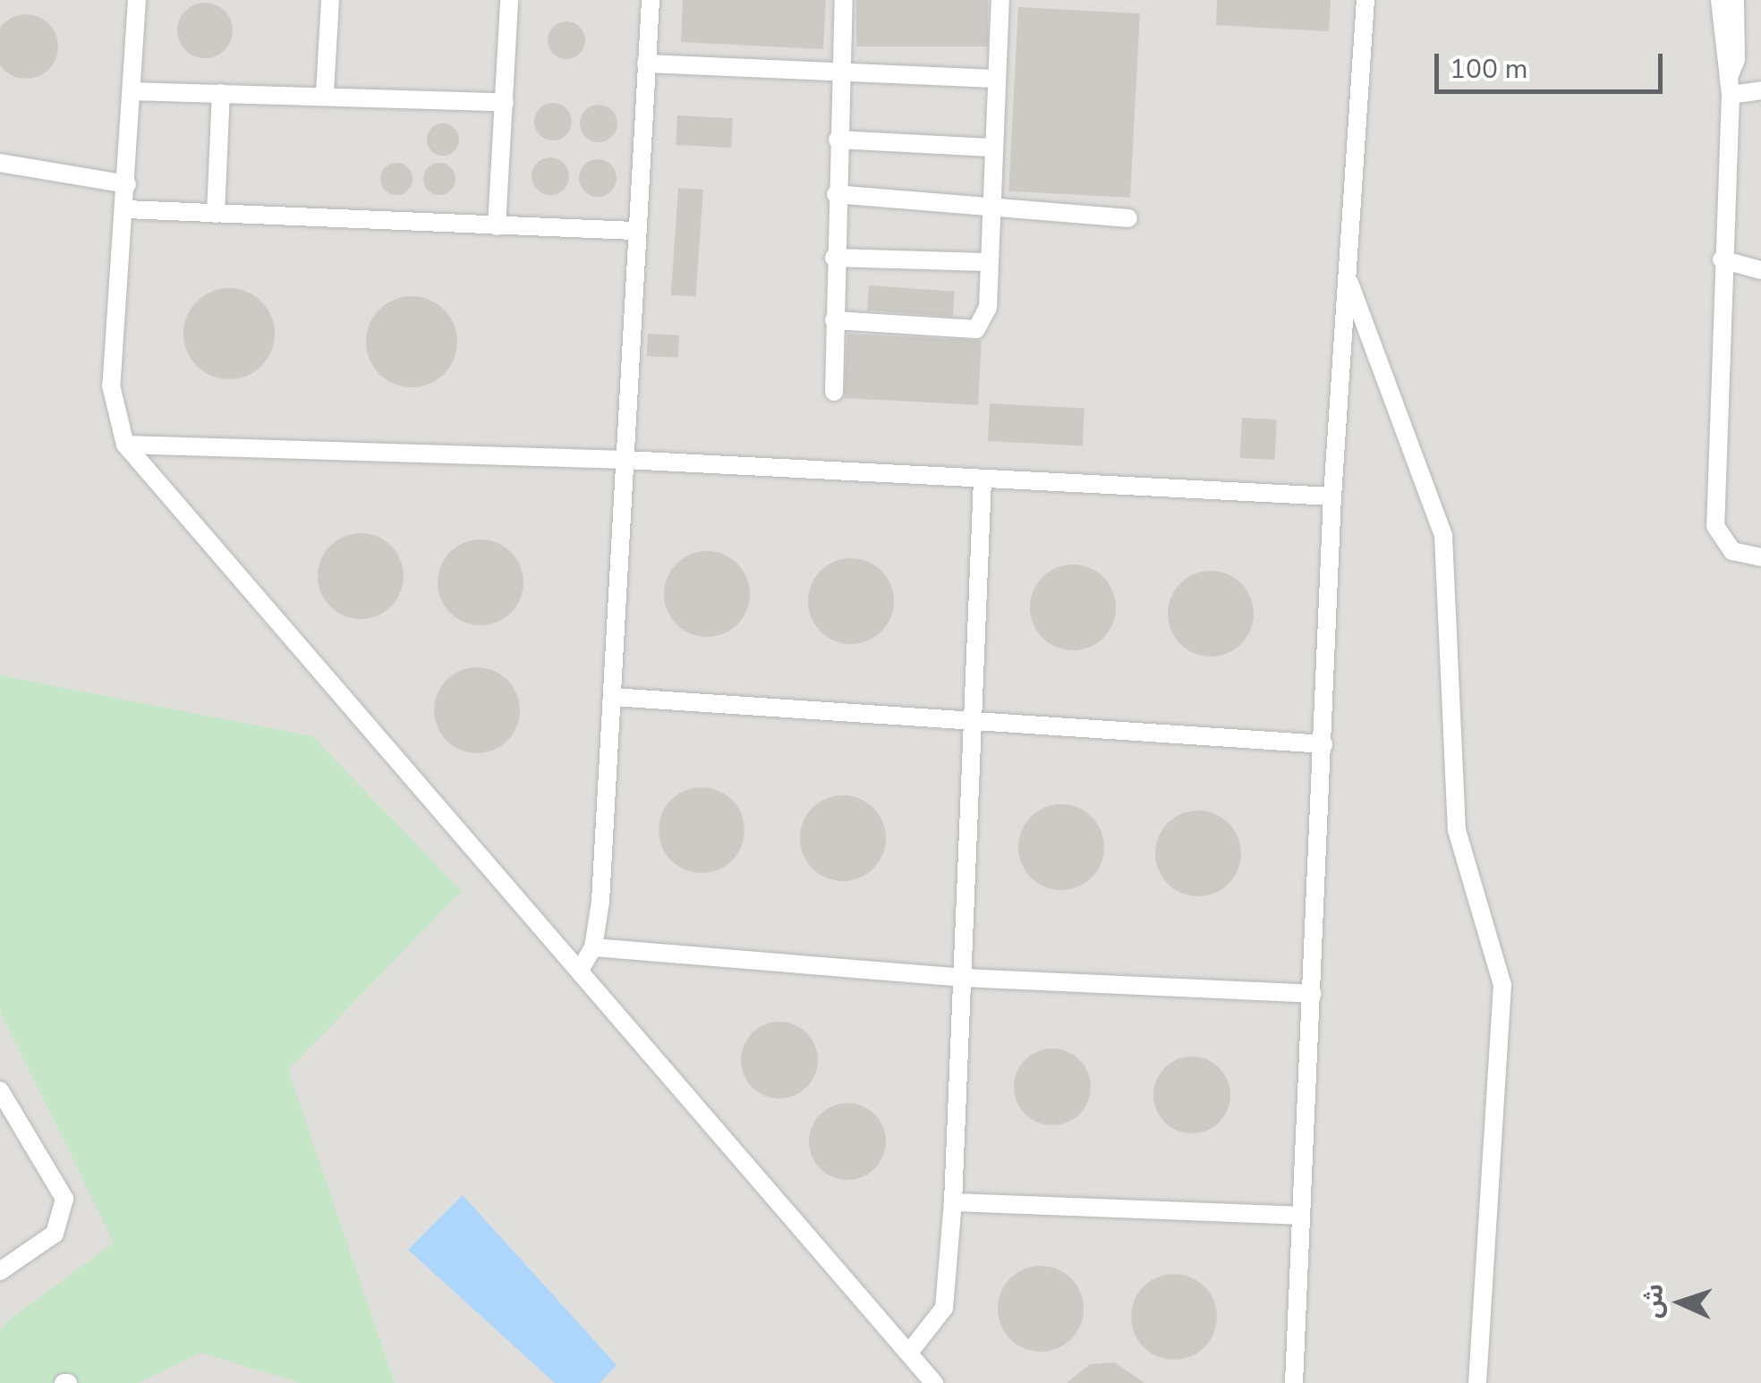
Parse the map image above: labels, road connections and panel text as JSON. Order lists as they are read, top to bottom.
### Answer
{
  "scale_bar": "100 m",
  "north": "left"
}
